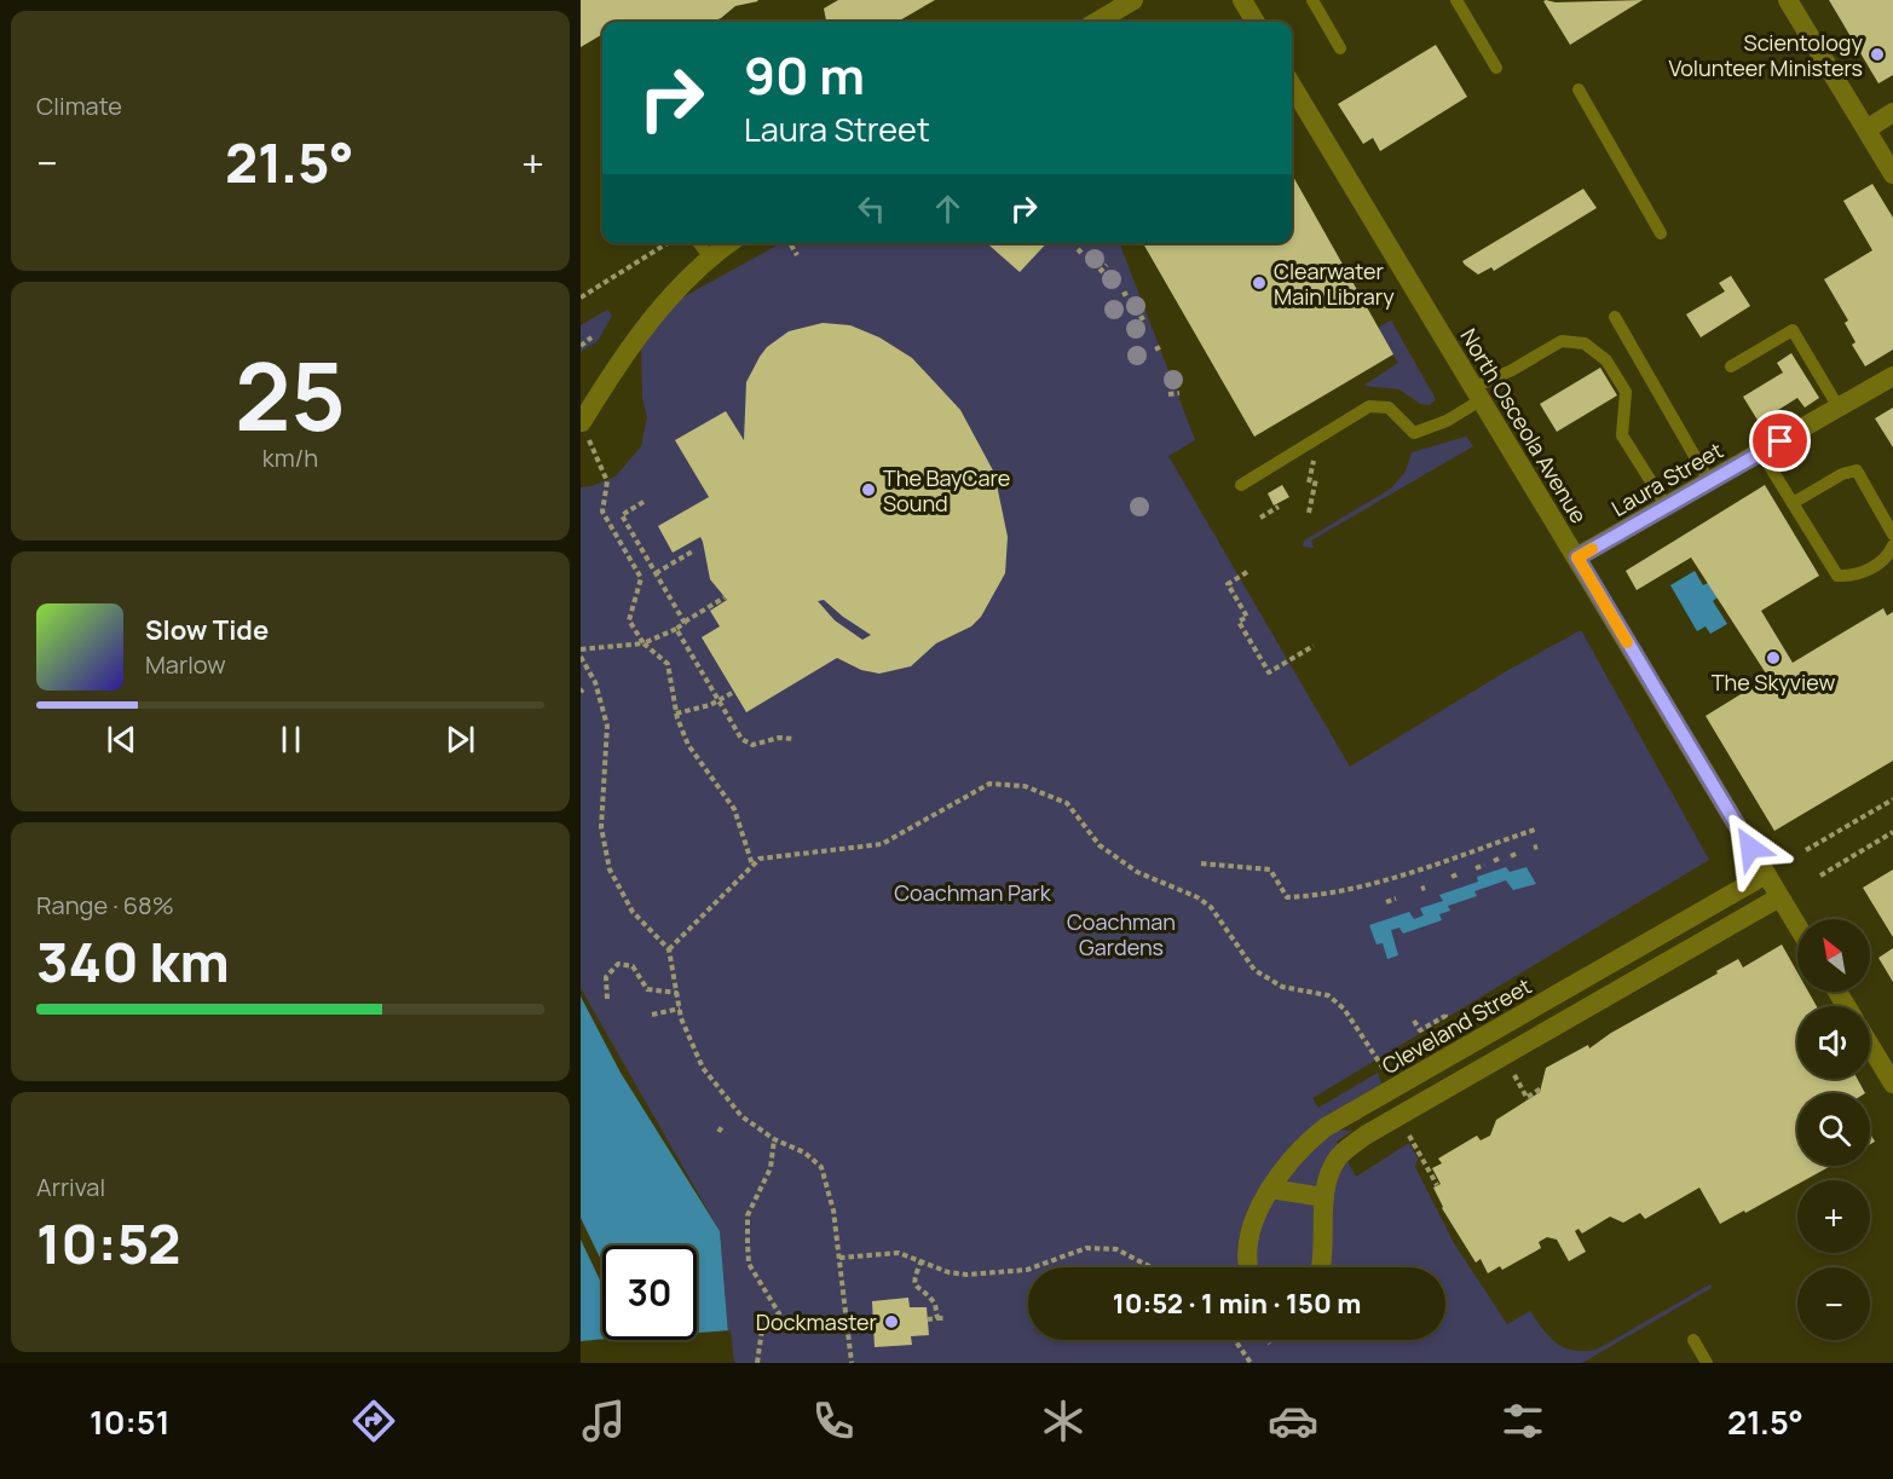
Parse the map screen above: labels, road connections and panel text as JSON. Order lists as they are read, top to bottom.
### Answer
{
  "streets": {
    "street": ["North Osceola Avenue", "Laura Street", "Cleveland Street"]
  },
  "crossings": [
    ["North Osceola Avenue", "Laura Street"],
    ["North Osceola Avenue", "Cleveland Street"]
  ],
  "parks": ["Coachman Park", "Coachman Gardens"],
  "places": [
    "Scientology Volunteer Ministers",
    "Clearwater Main Library",
    "The BayCare Sound",
    "The Skyview",
    "Dockmaster"
  ],
  "north": "top left",
  "page": {
    "tile": [
      "Climate",
      ["25", "km/h"],
      ["Range · 68%", "340 km"],
      ["Arrival", "10:52"]
    ],
    "turn": ["90 m", "Laura Street"],
    "heat": ["−", "21.5°", "+"],
    "song": ["Slow Tide", "Marlow"],
    "map_buttons": ["+", "−"],
    "limit": "30",
    "trip": "10:52 · 1 min · 150 m",
    "tabs": ["10:51", "21.5°"]
  }
}
